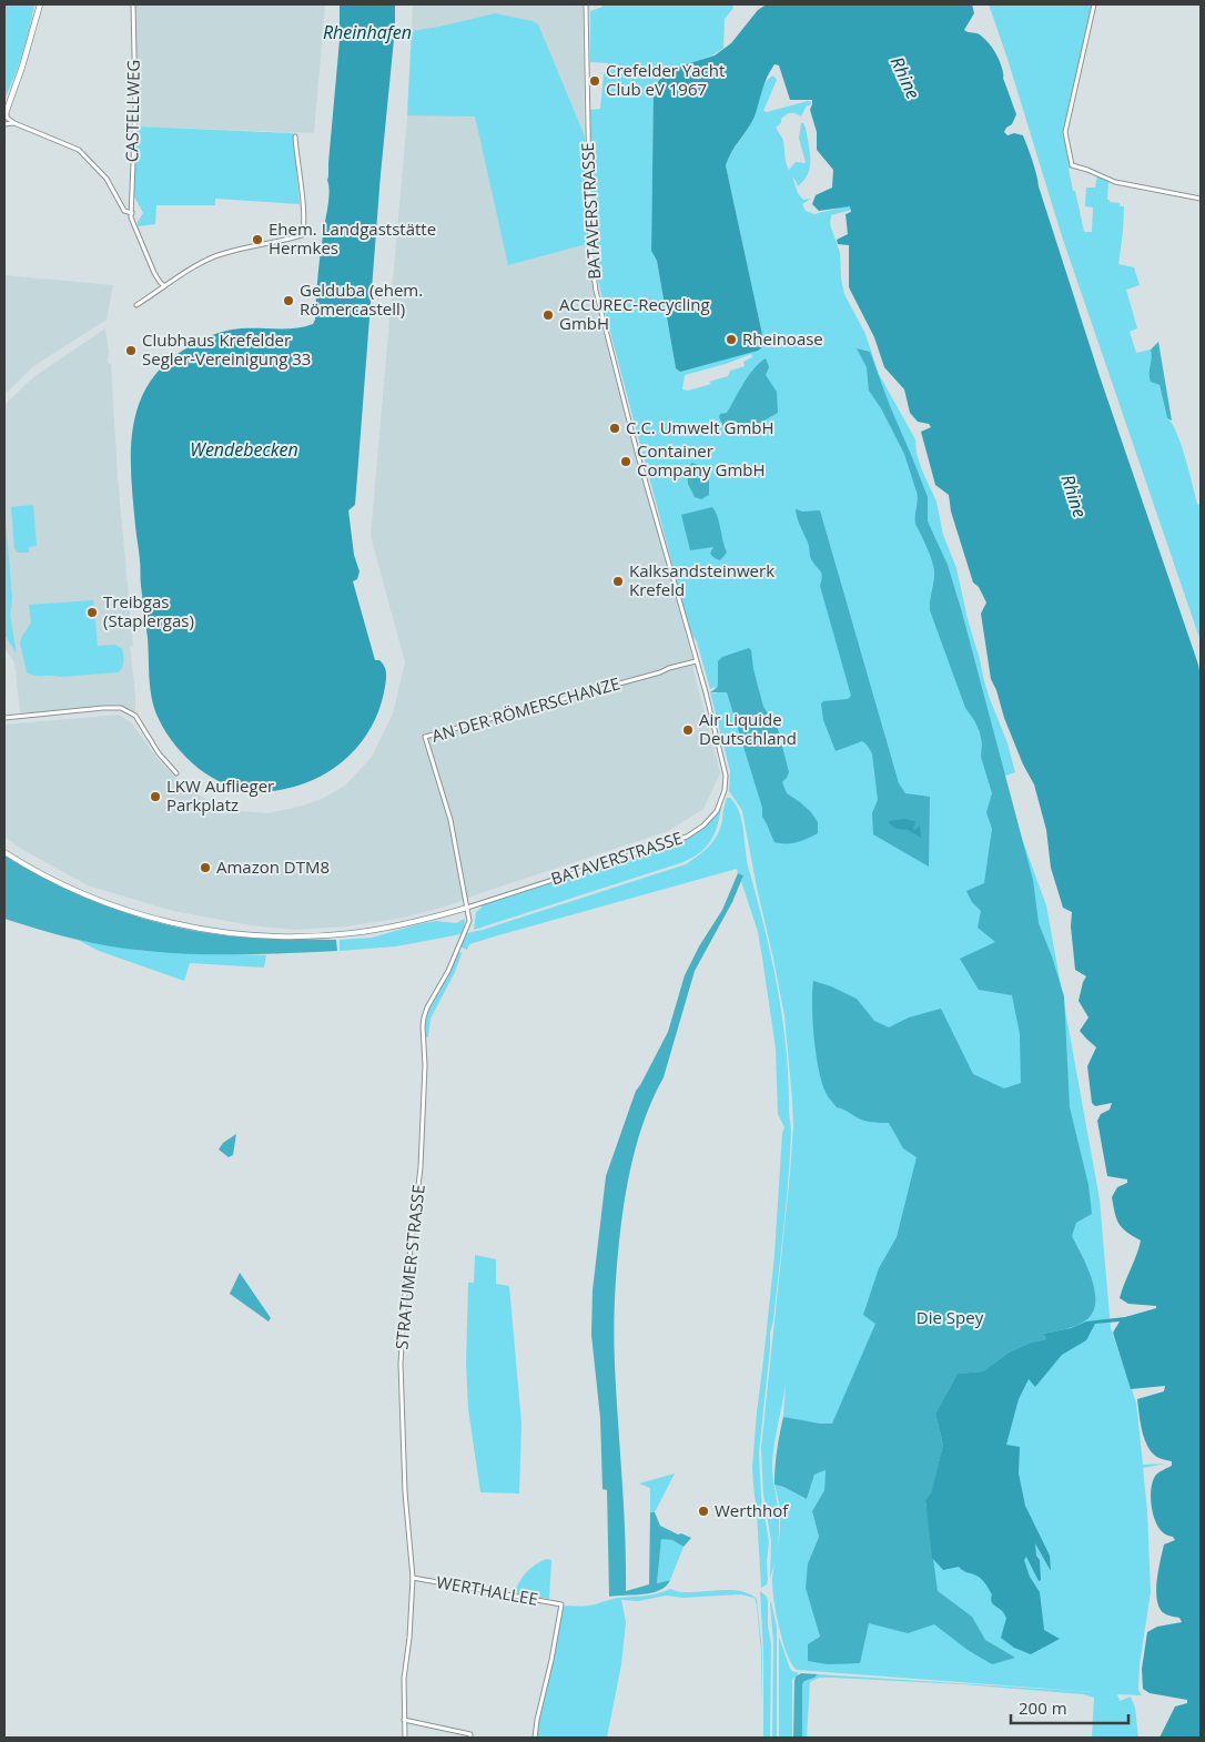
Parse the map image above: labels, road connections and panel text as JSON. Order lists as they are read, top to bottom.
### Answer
{
  "streets": {
    "street": [
      "CASTELLWEG",
      "BATAVERSTRASSE",
      "AN DER RÖMERSCHANZE",
      "STRATUMER STRASSE",
      "WERTHALLEE"
    ]
  },
  "crossings": [
    ["BATAVERSTRASSE", "AN DER RÖMERSCHANZE"],
    ["BATAVERSTRASSE", "STRATUMER STRASSE"],
    ["AN DER RÖMERSCHANZE", "STRATUMER STRASSE"],
    ["STRATUMER STRASSE", "WERTHALLEE"]
  ],
  "water": ["Rheinhafen", "Rhine", "Wendebecken"],
  "parks": ["Die Spey"],
  "places": [
    "Crefelder Yacht Club eV 1967",
    "Ehem. Landgaststätte Hermkes",
    "Gelduba (ehem. Römercastell)",
    "ACCUREC-Recycling GmbH",
    "Rheinoase",
    "Clubhaus Krefelder Segler-Vereinigung 33",
    "C.C. Umwelt GmbH",
    "Container Company GmbH",
    "Kalksandsteinwerk Krefeld",
    "Treibgas (Staplergas)",
    "Air Liquide Deutschland",
    "LKW Auflieger Parkplatz",
    "Amazon DTM8",
    "Werthhof"
  ],
  "scale_bar": "200 m"
}
